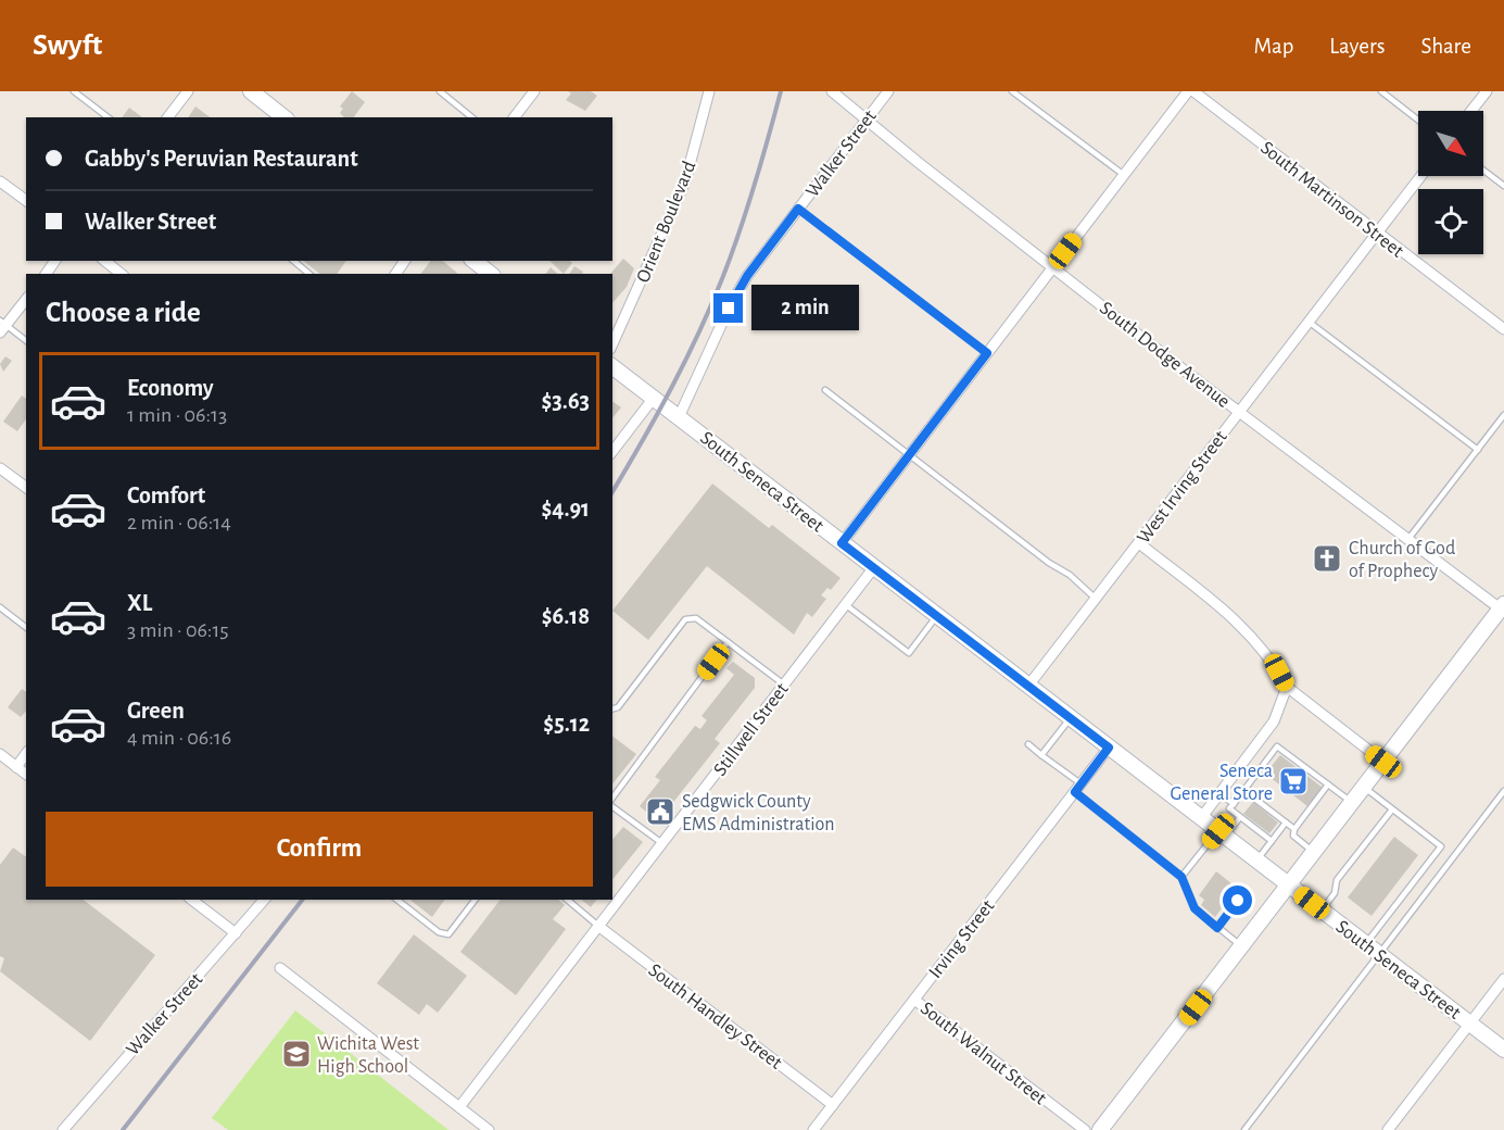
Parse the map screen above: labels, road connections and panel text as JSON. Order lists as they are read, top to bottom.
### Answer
{
  "streets": {
    "street": [
      "Walker Street",
      "South Martinson Street",
      "Orient Boulevard",
      "South Dodge Avenue",
      "South Seneca Street",
      "West Irving Street",
      "Stillwell Street",
      "Irving Street",
      "South Handley Street",
      "South Walnut Street"
    ]
  },
  "crossings": [
    ["Walker Street", "South Dodge Avenue"],
    ["Walker Street", "South Seneca Street"],
    ["South Martinson Street", "West Irving Street"],
    ["South Dodge Avenue", "West Irving Street"],
    ["South Seneca Street", "West Irving Street"],
    ["South Seneca Street", "Stillwell Street"],
    ["South Seneca Street", "Irving Street"],
    ["Stillwell Street", "South Handley Street"],
    ["Irving Street", "South Handley Street"],
    ["Irving Street", "South Walnut Street"]
  ],
  "places": {
    "church": ["Church of God of Prophecy"],
    "supermarket": ["Seneca General Store"],
    "public building": ["Sedgwick County EMS Administration"],
    "school or university": ["Wichita West High School"]
  },
  "north": "bottom right",
  "page": {
    "header": "Swyft",
    "nav": ["Map", "Layers", "Share"],
    "banner": ["Gabby's Peruvian Restaurant", "Walker Street"],
    "heading": "Choose a ride",
    "bubble": "2 min",
    "list": [
      {
        "name": "Economy",
        "note": "1 min · 06:13",
        "value": "$3.63"
      },
      {
        "name": "Comfort",
        "note": "2 min · 06:14",
        "value": "$4.91"
      },
      {
        "name": "XL",
        "note": "3 min · 06:15",
        "value": "$6.18"
      },
      {
        "name": "Green",
        "note": "4 min · 06:16",
        "value": "$5.12"
      }
    ],
    "buttons": "Confirm"
  }
}
